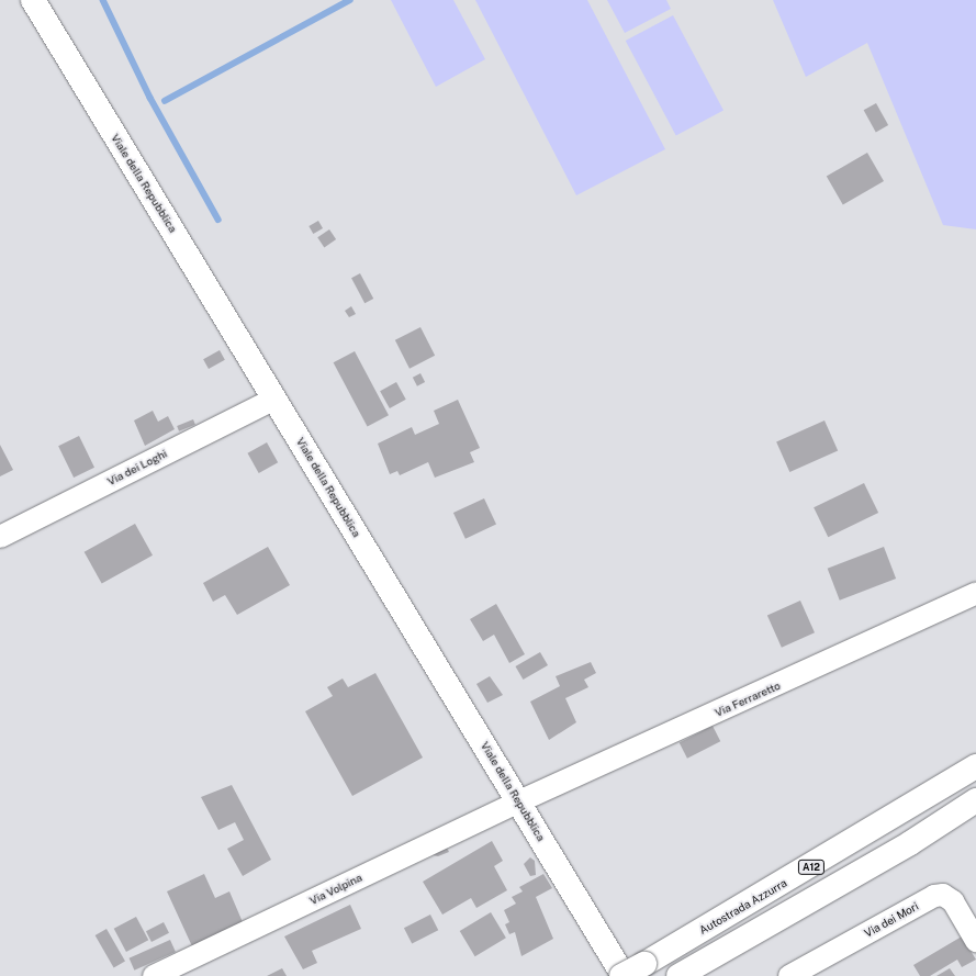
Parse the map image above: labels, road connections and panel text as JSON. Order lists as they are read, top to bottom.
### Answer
{
  "streets": {
    "main road": ["Viale della Repubblica", "A12", "Autostrada Azzurra"],
    "street": [
      "Via dei Loghi",
      "Via Ferraretto",
      "Via Volpina",
      "Via dei Mori"
    ]
  },
  "crossings": [
    ["Viale della Repubblica", "Via dei Loghi"],
    ["Viale della Repubblica", "Via Ferraretto"],
    ["Viale della Repubblica", "Via Volpina"],
    ["Viale della Repubblica", "Autostrada Azzurra"],
    ["Via Ferraretto", "Via Volpina"]
  ]
}
